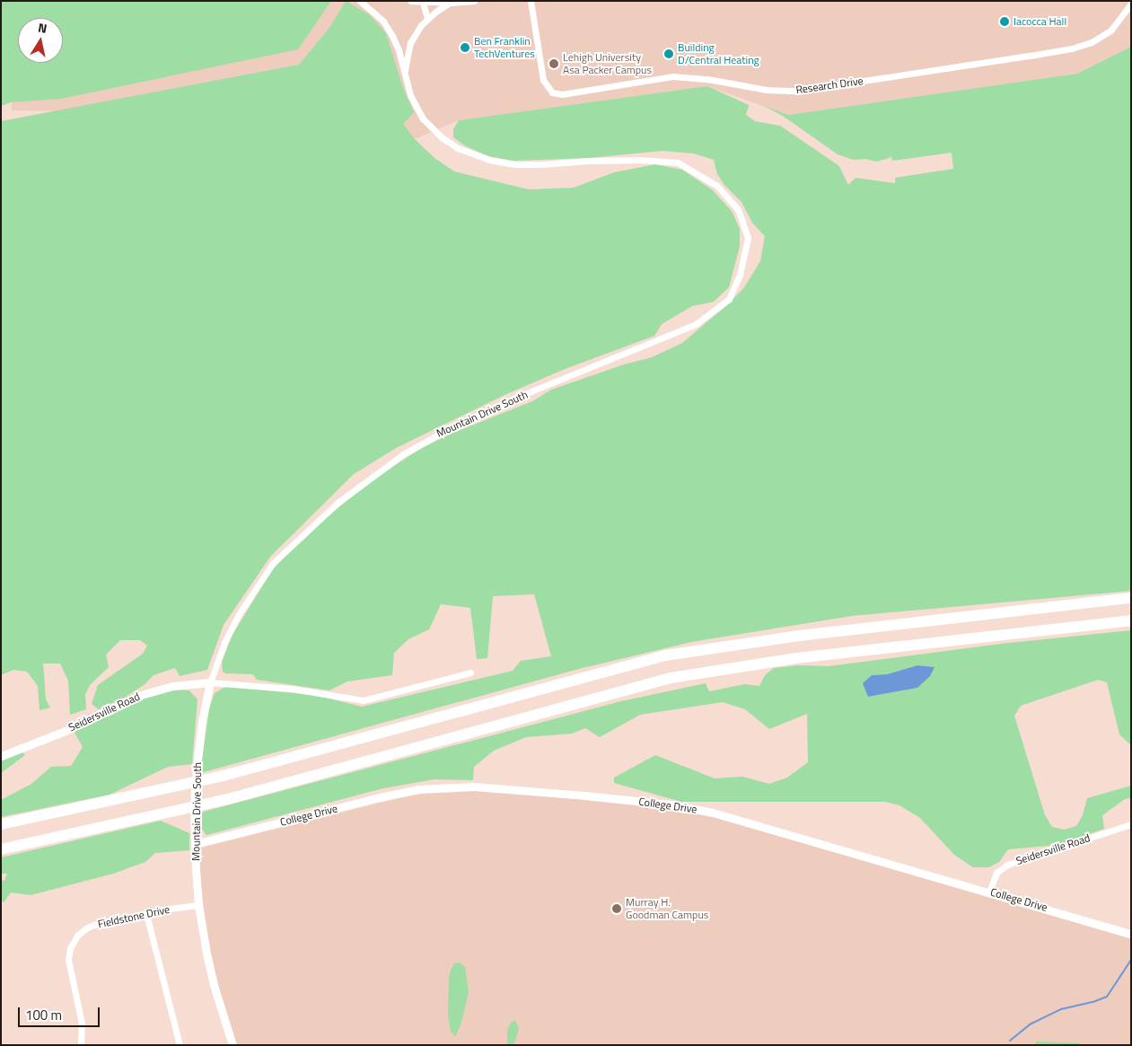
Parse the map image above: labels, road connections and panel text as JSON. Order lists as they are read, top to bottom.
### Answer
{
  "streets": {
    "street": [
      "Research Drive",
      "Mountain Drive South",
      "Seidersville Road",
      "College Drive",
      "Fieldstone Drive"
    ]
  },
  "crossings": [
    ["Mountain Drive South", "Seidersville Road"],
    ["Mountain Drive South", "College Drive"],
    ["Mountain Drive South", "Fieldstone Drive"],
    ["Seidersville Road", "College Drive"]
  ],
  "places": [
    "Iacocca Hall",
    "Ben Franklin TechVentures",
    "Building D/Central Heating",
    "Lehigh University Asa Packer Campus",
    "Murray H. Goodman Campus"
  ],
  "scale_bar": "100 m",
  "north": "top"
}
